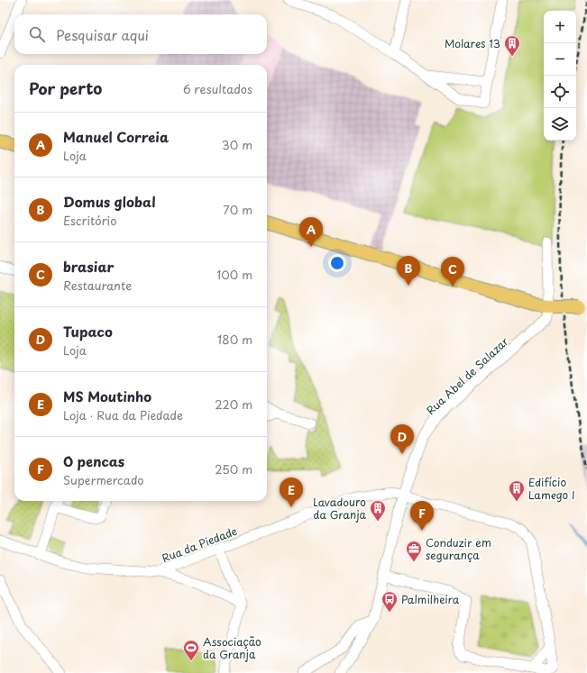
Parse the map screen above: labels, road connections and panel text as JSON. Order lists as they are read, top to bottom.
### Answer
{
  "streets": {
    "street": ["Rua Abel de Salazar", "Rua da Piedade"]
  },
  "crossings": [
    ["Rua Abel de Salazar", "Rua da Piedade"]
  ],
  "places": {
    "building": ["Molares 13", "Edifício Lamego I", "Lavadouro da Granja"],
    "office": ["Conduzir em segurança"],
    "bus stop": ["Palmilheira"],
    "sports": ["Associação da Granja"]
  },
  "page": {
    "map_buttons": ["+", "−"],
    "search": "Pesquisar aqui",
    "heading": ["Por perto", "6 resultados"],
    "list": [
      {
        "mark": "A",
        "name": "Manuel Correia",
        "note": "Loja",
        "value": "30 m"
      },
      {
        "mark": "B",
        "name": "Domus global",
        "note": "Escritório",
        "value": "70 m"
      },
      {
        "mark": "C",
        "name": "brasiar",
        "note": "Restaurante",
        "value": "100 m"
      },
      {
        "mark": "D",
        "name": "Tupaco",
        "note": "Loja",
        "value": "180 m"
      },
      {
        "mark": "E",
        "name": "MS Moutinho",
        "note": "Loja · Rua da Piedade",
        "value": "220 m"
      },
      {
        "mark": "F",
        "name": "O pencas",
        "note": "Supermercado",
        "value": "250 m"
      }
    ],
    "pins": [
      "A",
      "B",
      "C",
      "D",
      "E",
      "F"
    ]
  }
}
